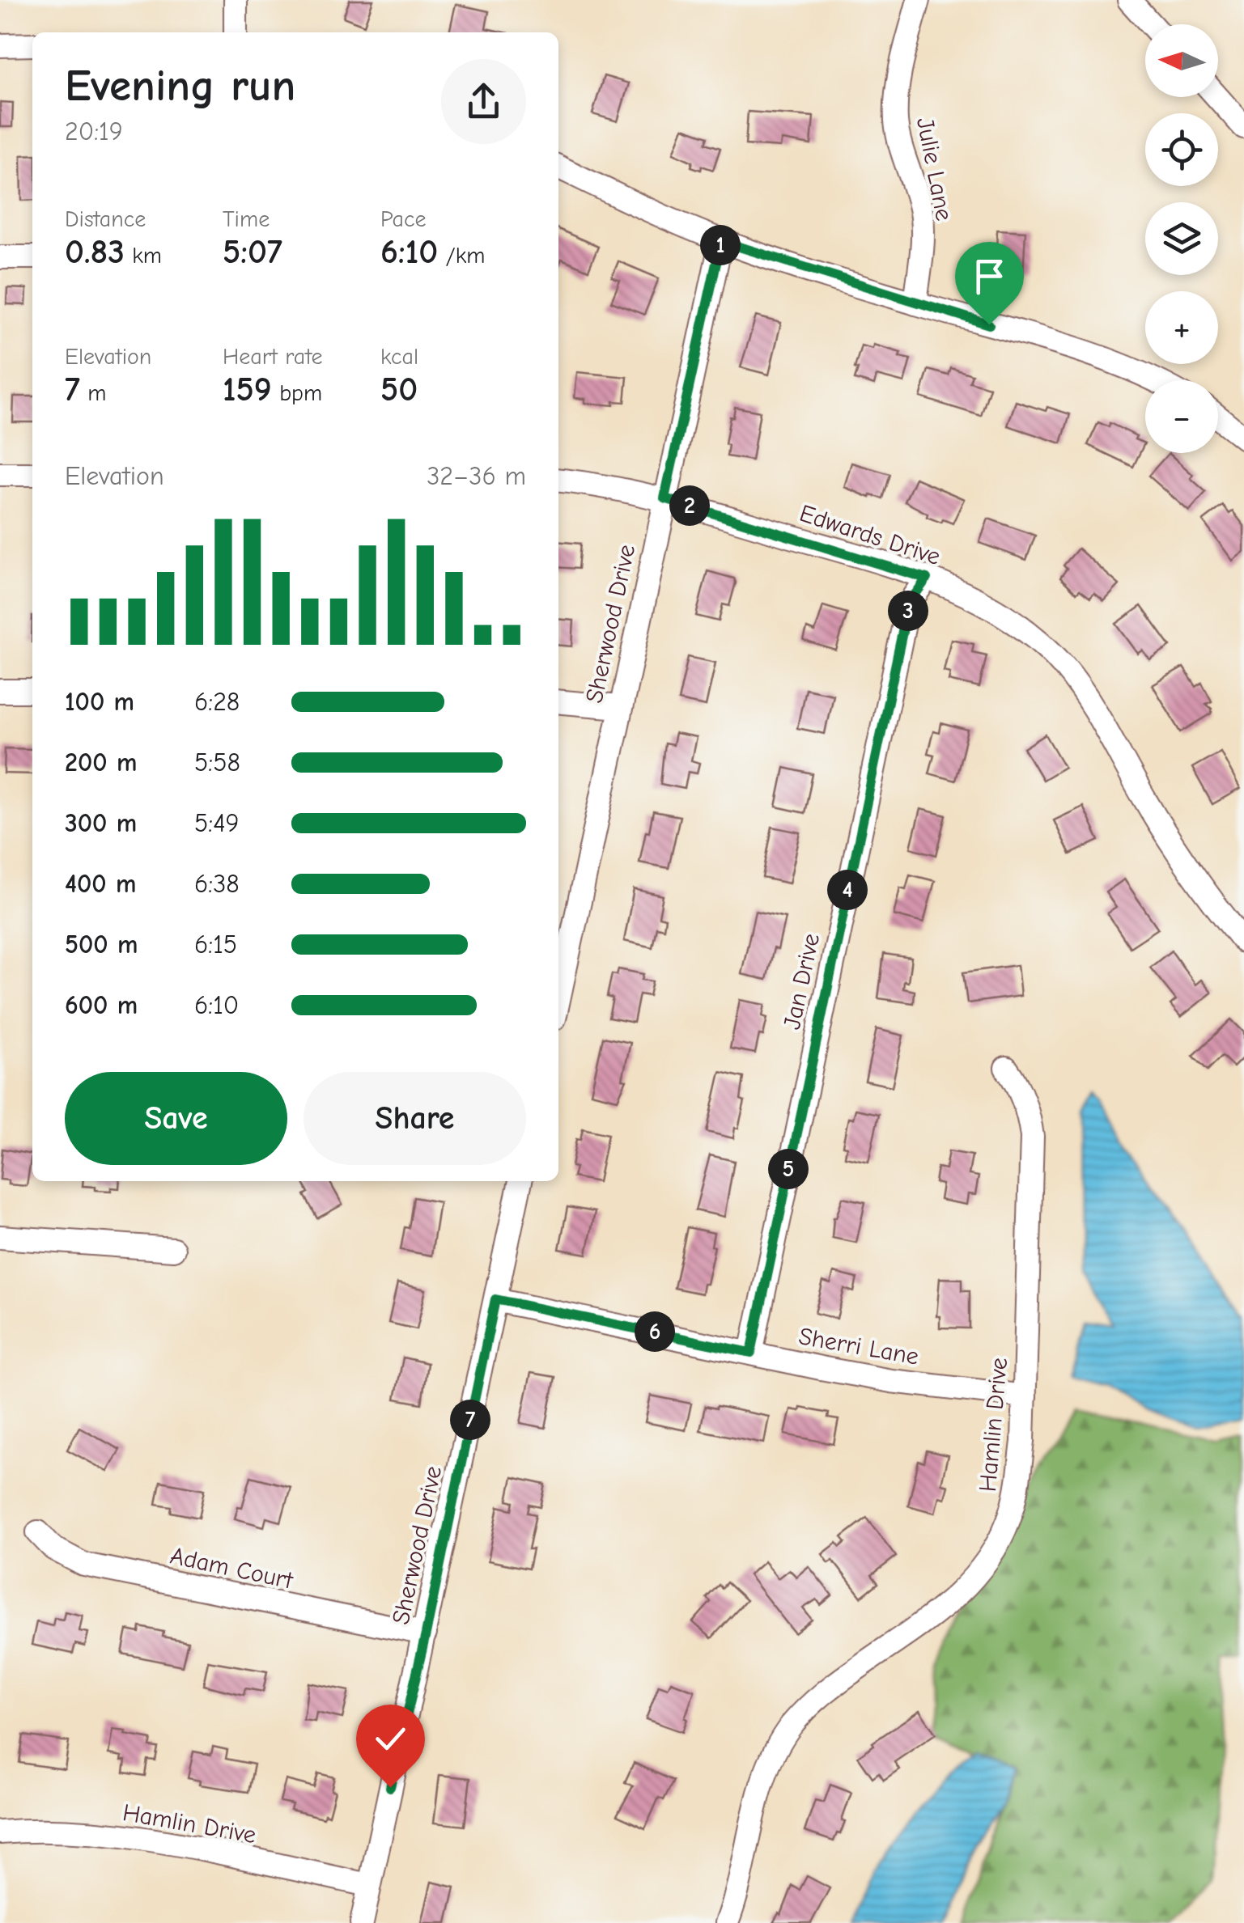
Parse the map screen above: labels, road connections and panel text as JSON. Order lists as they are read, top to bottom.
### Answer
{
  "streets": {
    "street": [
      "Julie Lane",
      "Edwards Drive",
      "Sherwood Drive",
      "Jan Drive",
      "Sherri Lane",
      "Hamlin Drive",
      "Adam Court"
    ]
  },
  "crossings": [
    ["Edwards Drive", "Sherwood Drive"],
    ["Edwards Drive", "Jan Drive"],
    ["Sherwood Drive", "Sherri Lane"],
    ["Sherwood Drive", "Hamlin Drive"],
    ["Sherwood Drive", "Adam Court"],
    ["Jan Drive", "Sherri Lane"],
    ["Sherri Lane", "Hamlin Drive"]
  ],
  "north": "left",
  "page": {
    "map_buttons": ["+", "−"],
    "heading": ["Evening run", "20:19"],
    "stats": [
      ["Distance", "0.83 km"],
      ["Time", "5:07"],
      ["Pace", "6:10 /km"],
      ["Elevation", "7 m"],
      ["Heart rate", "159 bpm"],
      ["kcal", "50"]
    ],
    "pins": [
      "1",
      "2",
      "3",
      "4",
      "5",
      "6",
      "7"
    ],
    "chart": ["Elevation", "32–36 m"],
    "list": [
      {
        "name": "100 m",
        "note": "6:28"
      },
      {
        "name": "200 m",
        "note": "5:58"
      },
      {
        "name": "300 m",
        "note": "5:49"
      },
      {
        "name": "400 m",
        "note": "6:38"
      },
      {
        "name": "500 m",
        "note": "6:15"
      },
      {
        "name": "600 m",
        "note": "6:10"
      }
    ],
    "buttons": ["Save", "Share"]
  }
}
